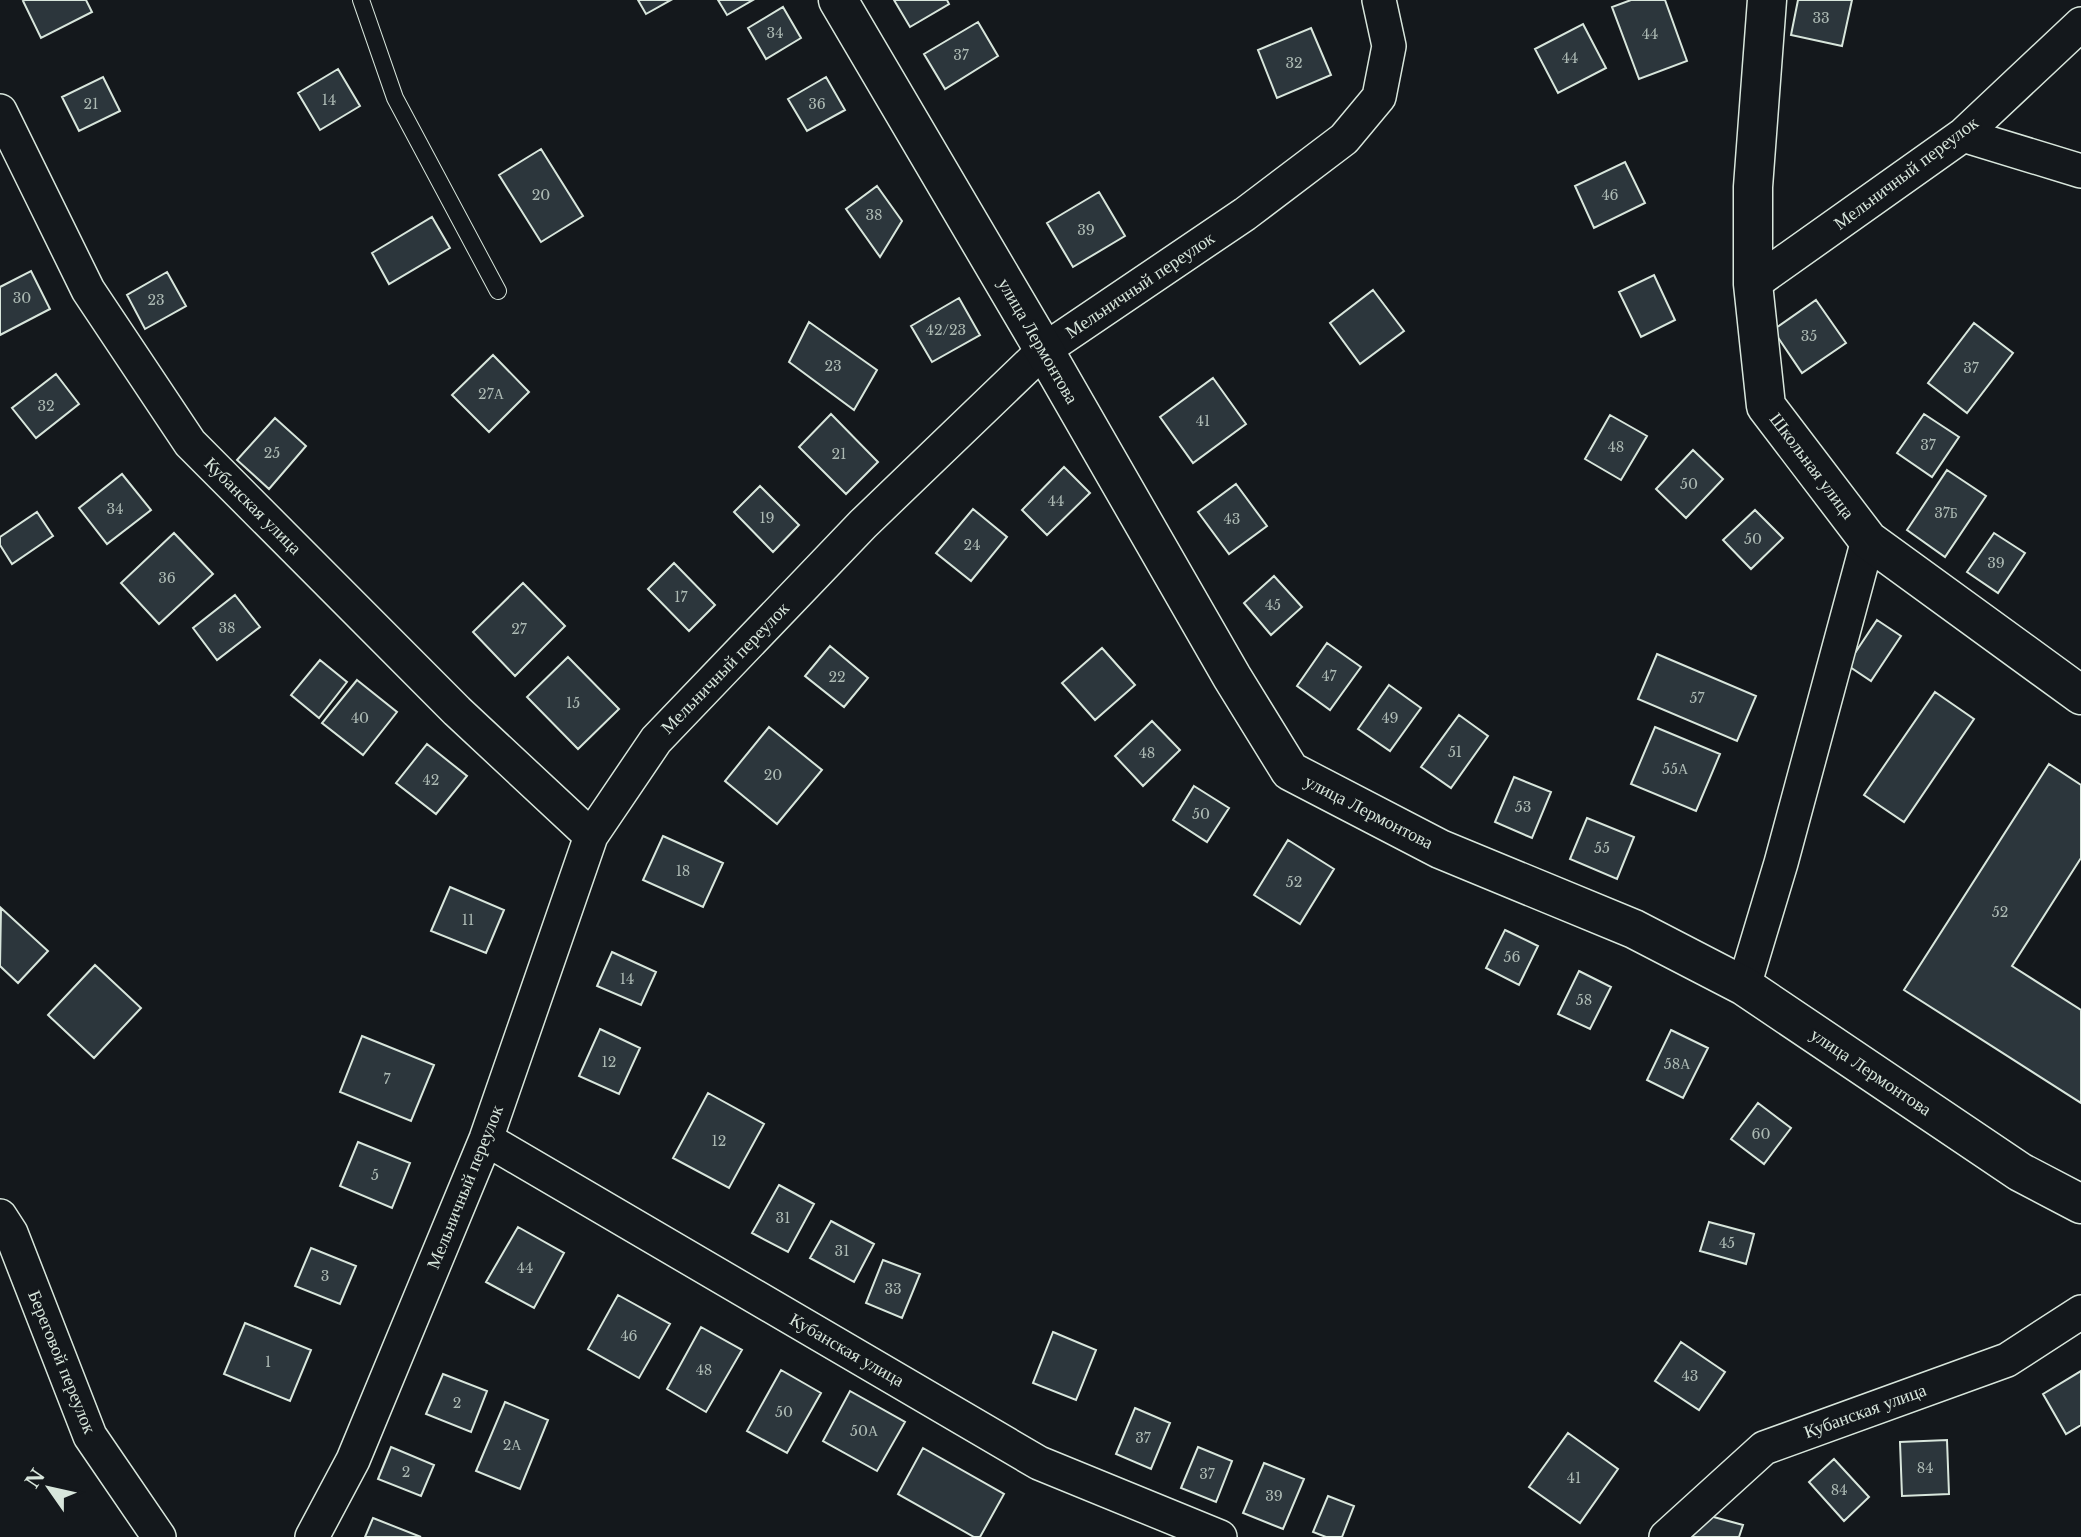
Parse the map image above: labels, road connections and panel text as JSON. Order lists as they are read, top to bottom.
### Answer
{
  "streets": {
    "street": [
      "Мельничный переулок",
      "улица Лермонтова",
      "Школьная улица",
      "Кубанская улица",
      "Береговой переулок"
    ]
  },
  "crossings": [
    ["Мельничный переулок", "улица Лермонтова"],
    ["Мельничный переулок", "Школьная улица"],
    ["Мельничный переулок", "Кубанская улица"]
  ],
  "house_numbers": [
    "33",
    "34",
    "44",
    "37",
    "44",
    "32",
    "14",
    "21",
    "36",
    "20",
    "46",
    "38",
    "39",
    "30",
    "23",
    "42/23",
    "35",
    "23",
    "37",
    "27А",
    "32",
    "41",
    "37",
    "48",
    "25",
    "21",
    "50",
    "44",
    "34",
    "37Б",
    "19",
    "43",
    "50",
    "24",
    "39",
    "36",
    "17",
    "45",
    "38",
    "27",
    "47",
    "22",
    "57",
    "15",
    "40",
    "49",
    "51",
    "48",
    "55А",
    "20",
    "42",
    "53",
    "50",
    "55",
    "18",
    "52",
    "52",
    "11",
    "56",
    "14",
    "58",
    "12",
    "58А",
    "7",
    "60",
    "12",
    "5",
    "31",
    "45",
    "31",
    "44",
    "3",
    "33",
    "46",
    "1",
    "48",
    "43",
    "2",
    "50",
    "50А",
    "37",
    "2А",
    "84",
    "2",
    "37",
    "41",
    "84",
    "39"
  ],
  "north": "top left"
}
